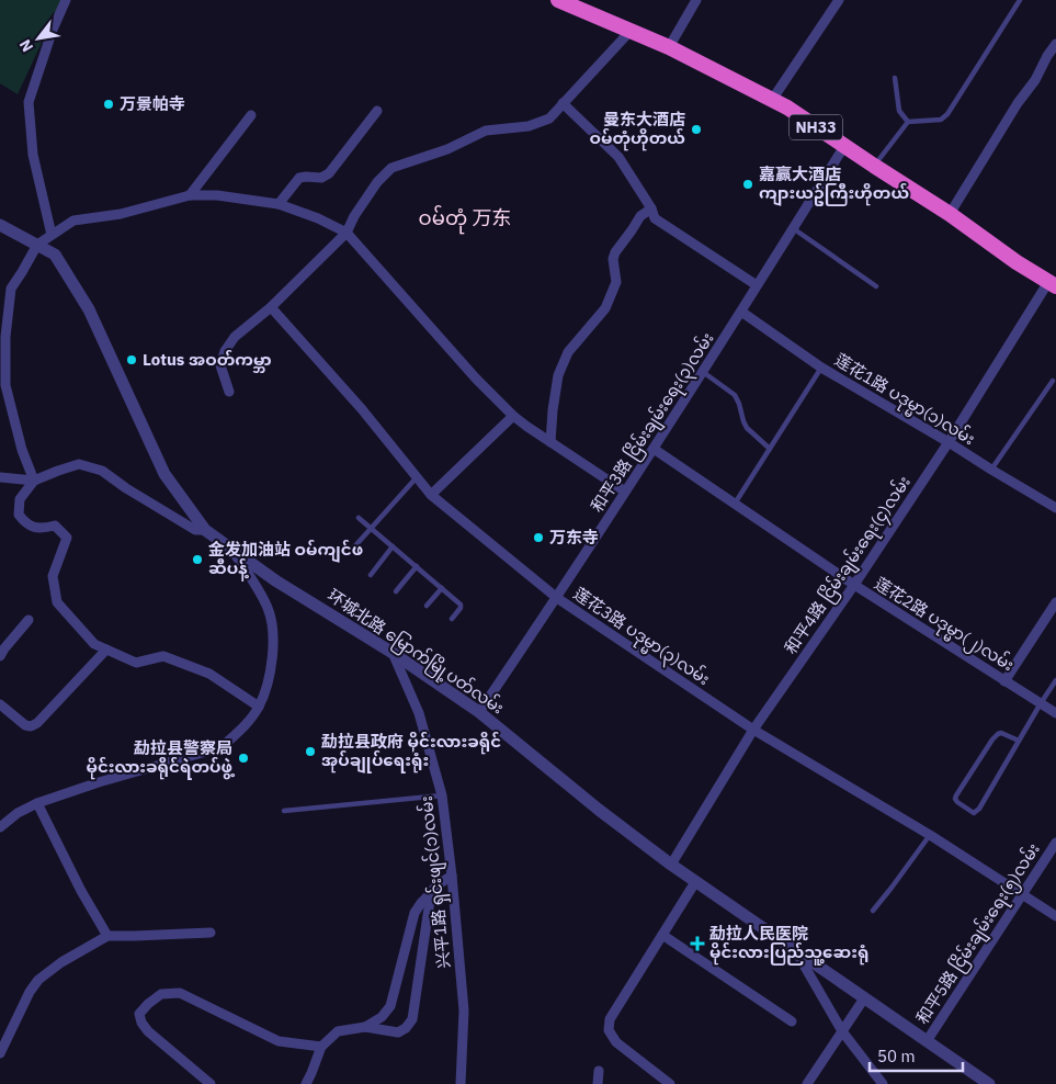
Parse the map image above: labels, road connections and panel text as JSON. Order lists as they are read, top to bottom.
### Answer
{
  "streets": {
    "highway": ["NH33"],
    "street": [
      "莲花1路 ပဒုမ္မာ(၁)လမ်း",
      "和平3路 ငြိမ်းချမ်းရေး(၃)လမ်း",
      "和平4路 ငြိမ်းချမ်းရေး(၄)လမ်း",
      "莲花2路 ပဒုမ္မာ(၂)လမ်း",
      "莲花3路 ပဒုမ္မာ(၃)လမ်း",
      "环城北路 မြောက်မြို့ပတ်လမ်း",
      "兴平1路 ရှင်းဖျင်(၁)လမ်း",
      "和平5路 ငြိမ်းချမ်းရေး(၅)လမ်း"
    ]
  },
  "crossings": [
    ["NH33", "和平3路 ငြိမ်းချမ်းရေး(၃)လမ်း"],
    ["NH33", "和平4路 ငြိမ်းချမ်းရေး(၄)လမ်း"],
    ["莲花1路 ပဒုမ္မာ(၁)လမ်း", "和平3路 ငြိမ်းချမ်းရေး(၃)လမ်း"],
    ["莲花1路 ပဒုမ္မာ(၁)လမ်း", "和平4路 ငြိမ်းချမ်းရေး(၄)လမ်း"],
    ["和平3路 ငြိမ်းချမ်းရေး(၃)လမ်း", "莲花2路 ပဒုမ္မာ(၂)လမ်း"],
    ["和平3路 ငြိမ်းချမ်းရေး(၃)လမ်း", "莲花3路 ပဒုမ္မာ(၃)လမ်း"],
    ["和平3路 ငြိမ်းချမ်းရေး(၃)လမ်း", "环城北路 မြောက်မြို့ပတ်လမ်း"],
    ["和平4路 ငြိမ်းချမ်းရေး(၄)လမ်း", "莲花2路 ပဒုမ္မာ(၂)လမ်း"],
    ["和平4路 ငြိမ်းချမ်းရေး(၄)လမ်း", "莲花3路 ပဒုမ္မာ(၃)လမ်း"],
    ["和平4路 ငြိမ်းချမ်းရေး(၄)လမ်း", "环城北路 မြောက်မြို့ပတ်လမ်း"],
    ["莲花3路 ပဒုမ္မာ(၃)လမ်း", "和平5路 ငြိမ်းချမ်းရေး(၅)လမ်း"],
    ["环城北路 မြောက်မြို့ပတ်လမ်း", "兴平1路 ရှင်းဖျင်(၁)လမ်း"],
    ["环城北路 မြောက်မြို့ပတ်လမ်း", "和平5路 ငြိမ်းချမ်းရေး(၅)လမ်း"]
  ],
  "districts": ["ဝမ်တုံ 万东"],
  "places": {
    "other": [
      "万景帕寺",
      "曼东大酒店 ဝမ်တုံဟိုတယ်",
      "嘉赢大酒店 ကျားယဥ်ကြီးဟိုတယ်",
      "Lotus အဝတ်ကမ္ဘာ",
      "万东寺",
      "金发加油站 ဝမ်ကျင်ဖ ဆီပန့်",
      "勐拉县政府 မိုင်းလားခရိုင် အုပ်ချုပ်ရေးရုံး",
      "勐拉县警察局 မိုင်းလားခရိုင်ရဲတပ်ဖွဲ့"
    ],
    "health": ["勐拉人民医院 မိုင်းလားပြည်သူ့ဆေးရုံ"]
  },
  "scale_bar": "50 m",
  "north": "bottom left"
}
